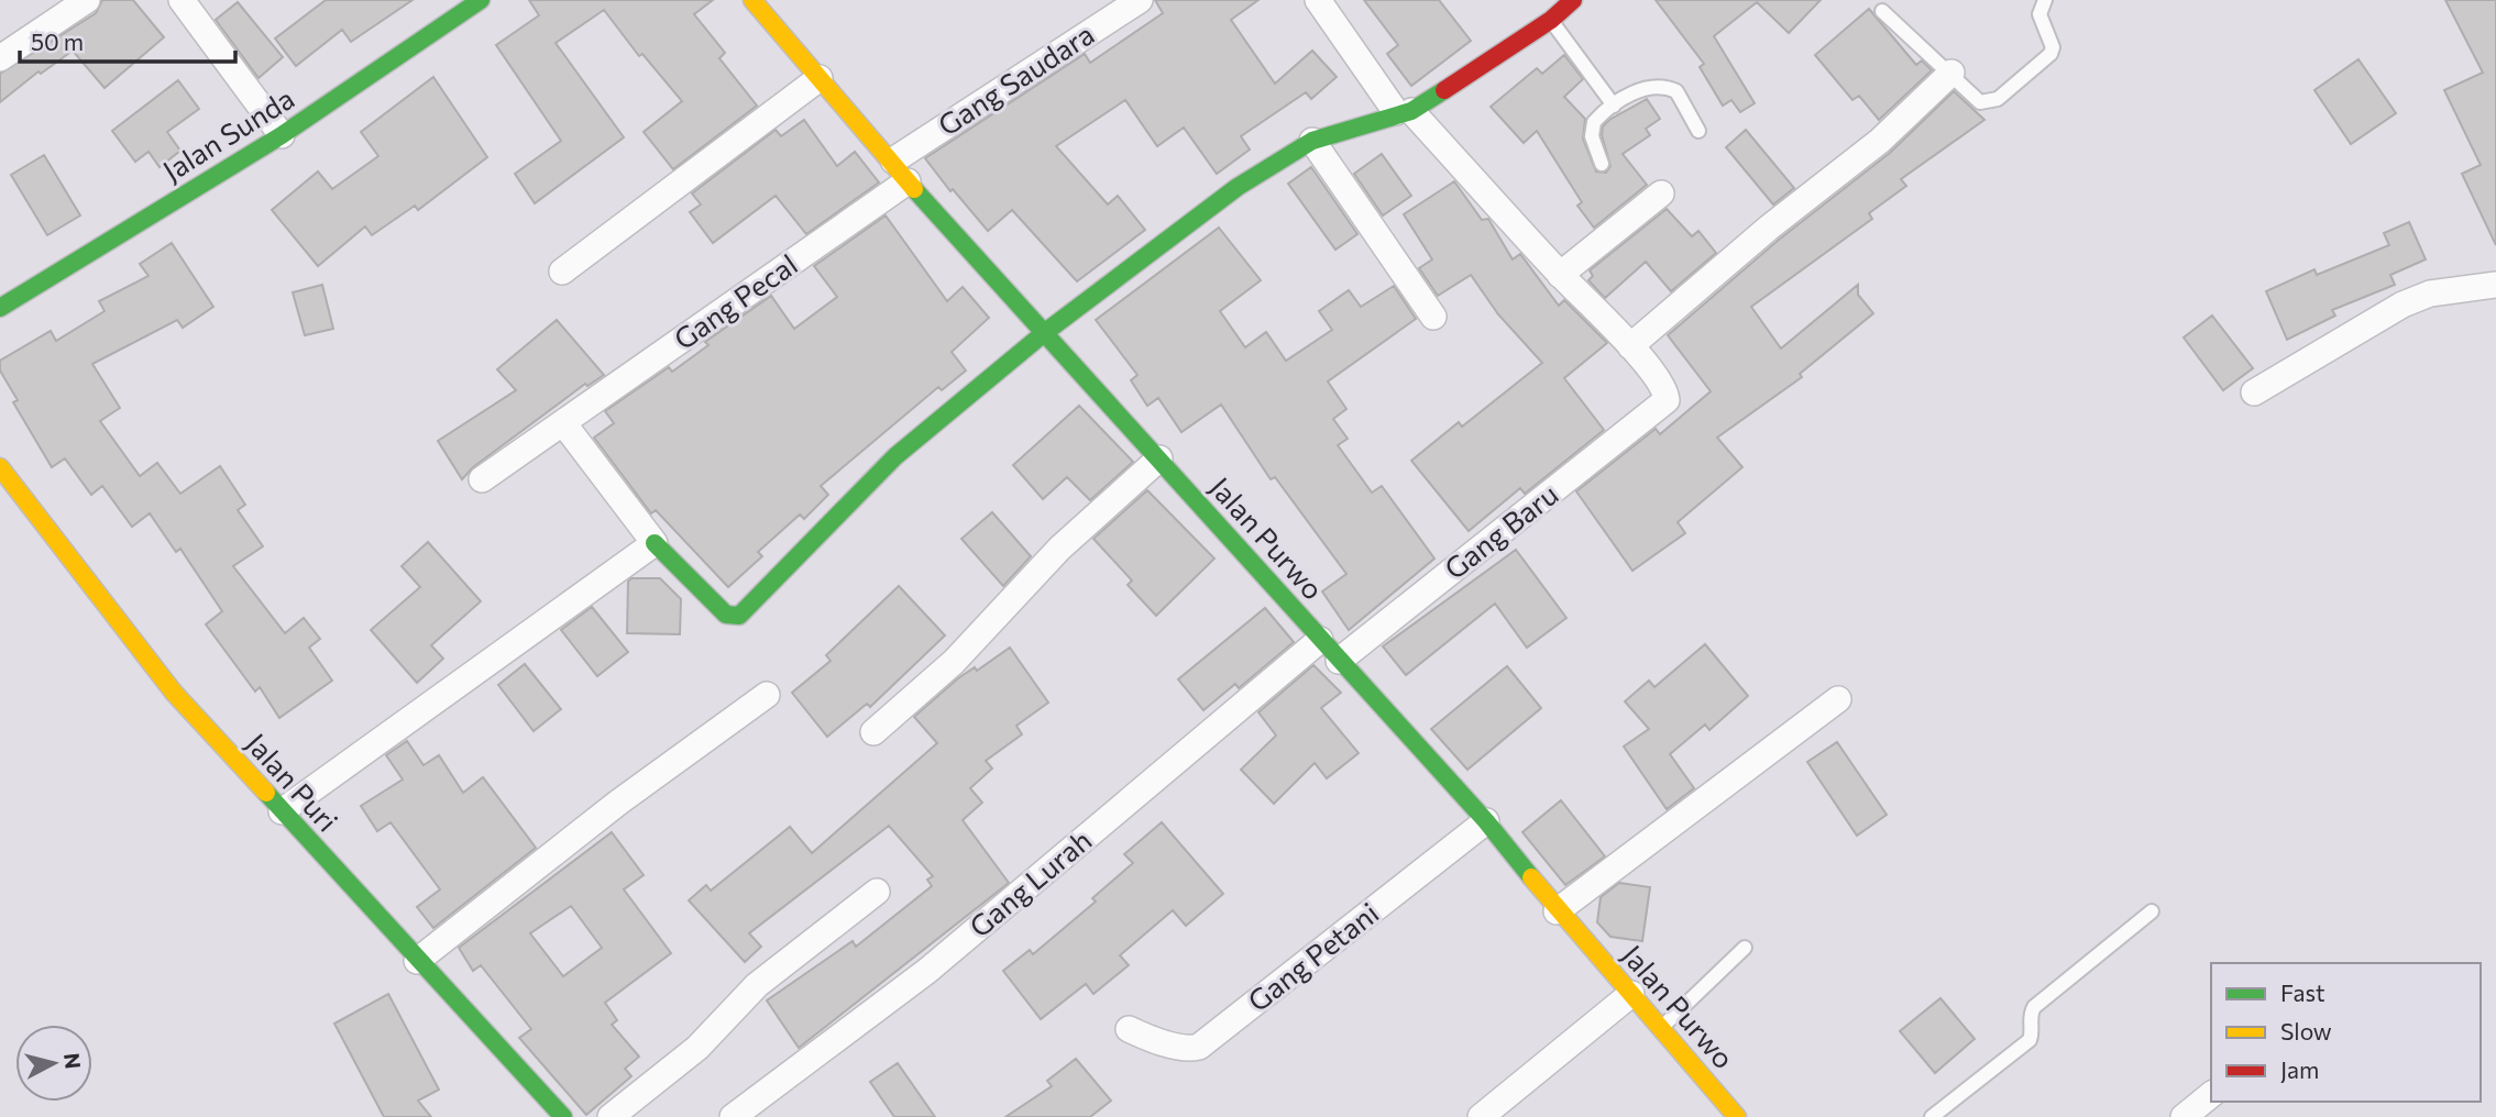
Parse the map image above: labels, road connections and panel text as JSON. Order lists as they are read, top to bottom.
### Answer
{
  "streets": {
    "street": [
      "Gang Saudara",
      "Jalan Sunda",
      "Gang Pecal",
      "Gang Baru",
      "Jalan Purwo",
      "Jalan Puri",
      "Gang Lurah",
      "Gang Petani"
    ]
  },
  "crossings": [
    ["Gang Saudara", "Gang Pecal"],
    ["Gang Saudara", "Jalan Purwo"],
    ["Gang Pecal", "Jalan Purwo"],
    ["Gang Baru", "Jalan Purwo"],
    ["Jalan Purwo", "Gang Lurah"],
    ["Jalan Purwo", "Gang Petani"]
  ],
  "legend": ["Fast", "Slow", "Jam"],
  "scale_bar": "50 m",
  "north": "right"
}
